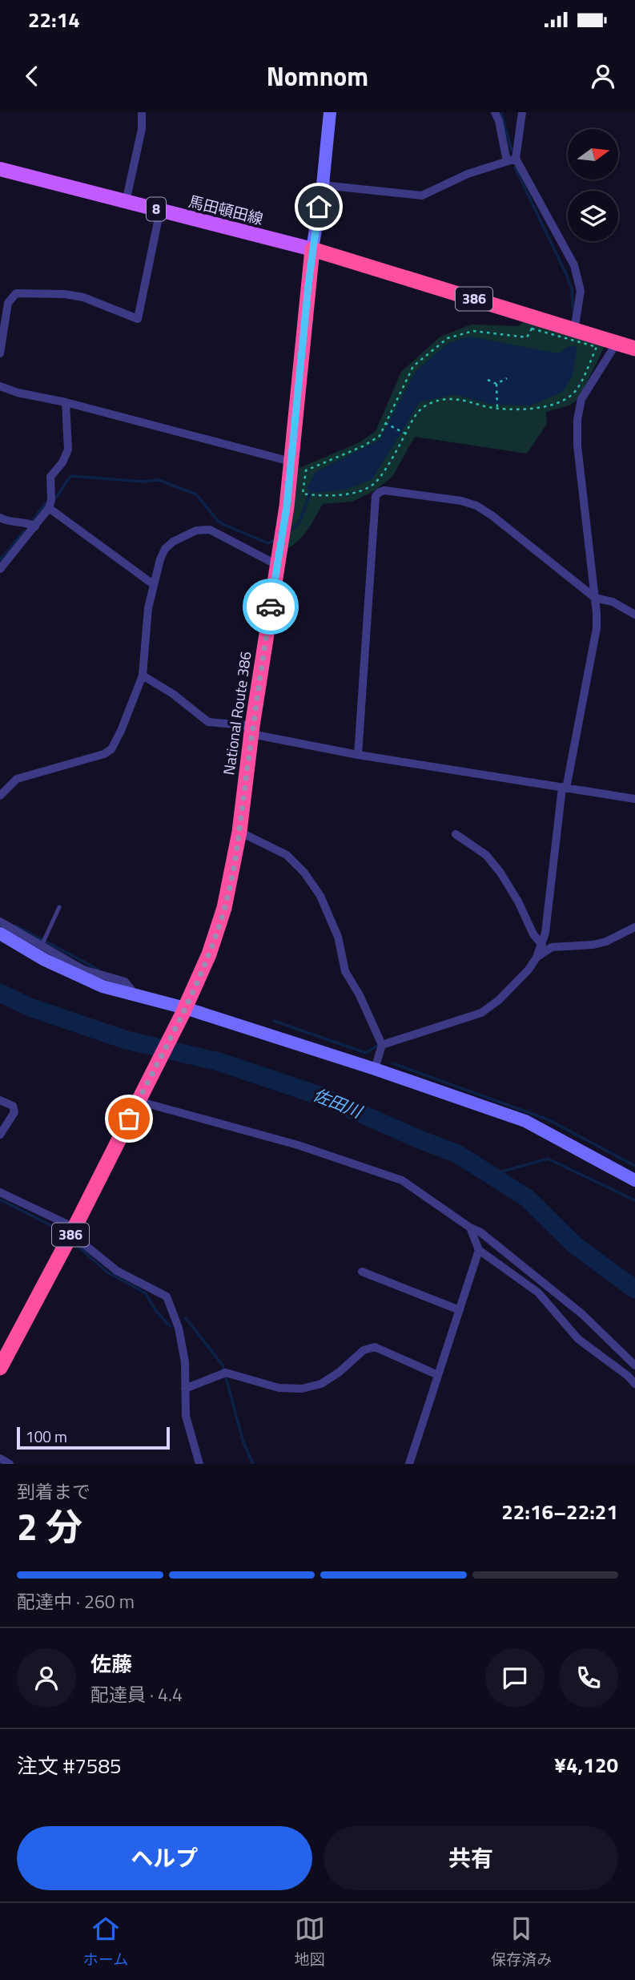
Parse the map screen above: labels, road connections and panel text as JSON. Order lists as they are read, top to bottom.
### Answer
{
  "streets": {
    "highway": ["386", "National Route 386"],
    "main road": ["8", "馬田頓田線"]
  },
  "crossings": [
    ["馬田頓田線", "386"],
    ["馬田頓田線", "National Route 386"],
    ["386", "National Route 386"]
  ],
  "water": ["佐田川"],
  "scale_bar": "100 m",
  "north": "right",
  "page": {
    "status": "22:14",
    "header": "Nomnom",
    "scale": "100 m",
    "heading": ["2 分", "到着まで", "22:16–22:21"],
    "panel": [
      "佐藤",
      "配達員 · 4.4",
      "注文 #7585",
      "¥4,120"
    ],
    "bar": "配達中 · 260 m",
    "buttons": ["ヘルプ", "共有"],
    "tabs": ["ホーム", "地図", "保存済み"]
  }
}
